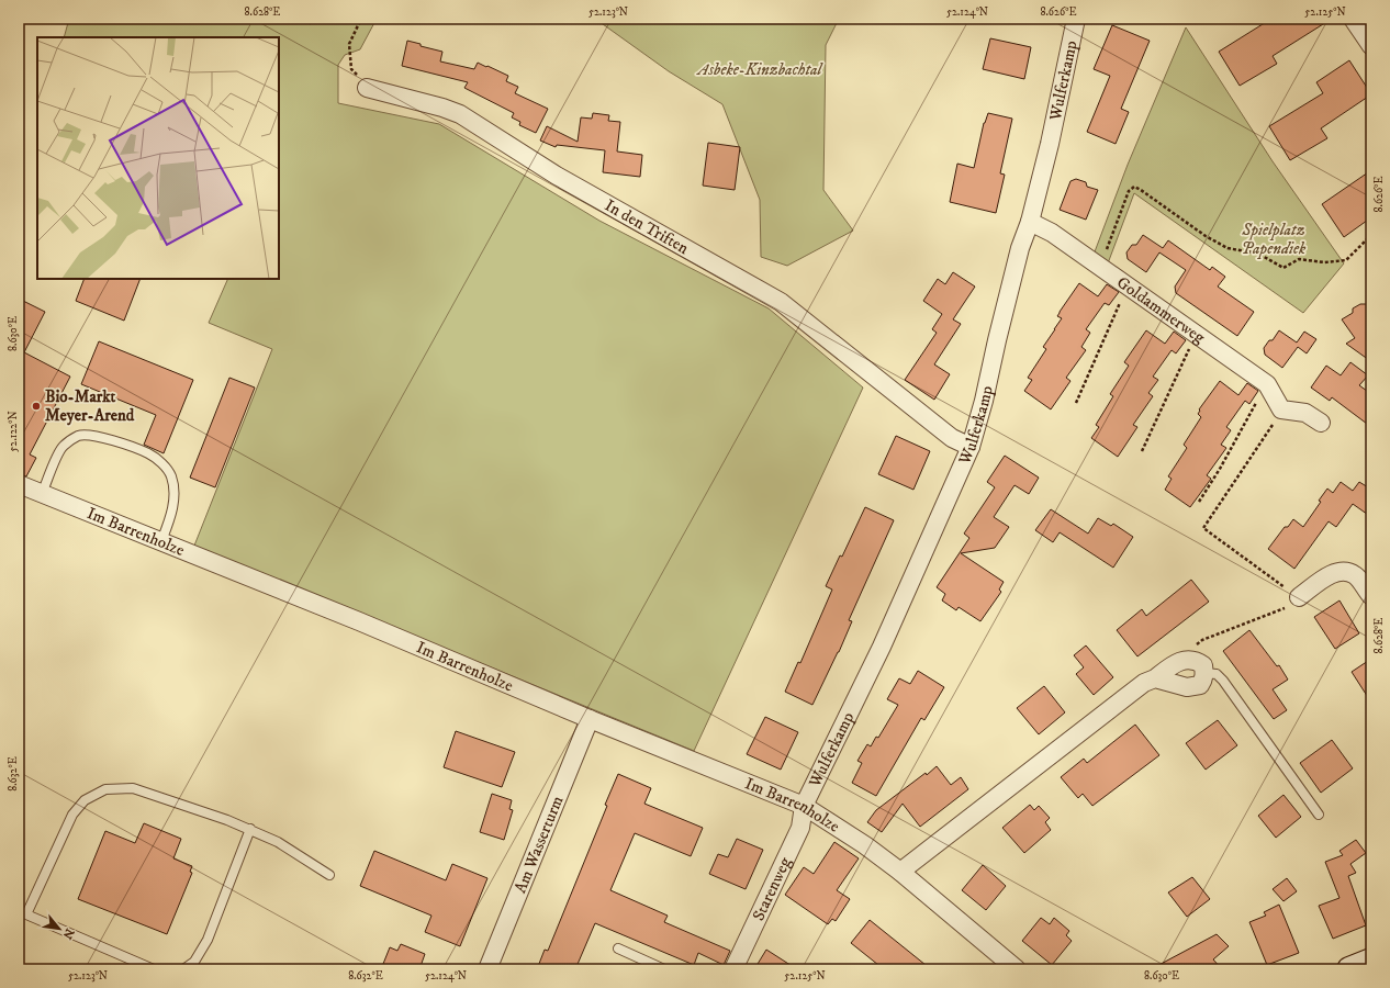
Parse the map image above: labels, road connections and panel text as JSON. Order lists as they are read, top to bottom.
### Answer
{
  "streets": {
    "street": [
      "Wulferkamp",
      "In den Triften",
      "Goldammerweg",
      "Im Barrenholze",
      "Am Wasserturm",
      "Starenweg"
    ]
  },
  "crossings": [
    ["Wulferkamp", "In den Triften"],
    ["Wulferkamp", "Goldammerweg"],
    ["Wulferkamp", "Im Barrenholze"],
    ["Wulferkamp", "Starenweg"],
    ["Im Barrenholze", "Am Wasserturm"],
    ["Im Barrenholze", "Starenweg"]
  ],
  "parks": ["Asbeke-Kinzbachtal", "Spielplatz Papendiek"],
  "places": ["Bio-Markt Meyer-Arend"],
  "north": "bottom right",
  "coordinates": [
    "8.628°E",
    "52.123°N",
    "52.124°N",
    "8.626°E",
    "52.125°N",
    "8.630°E",
    "52.122°N",
    "8.632°E"
  ]
}
